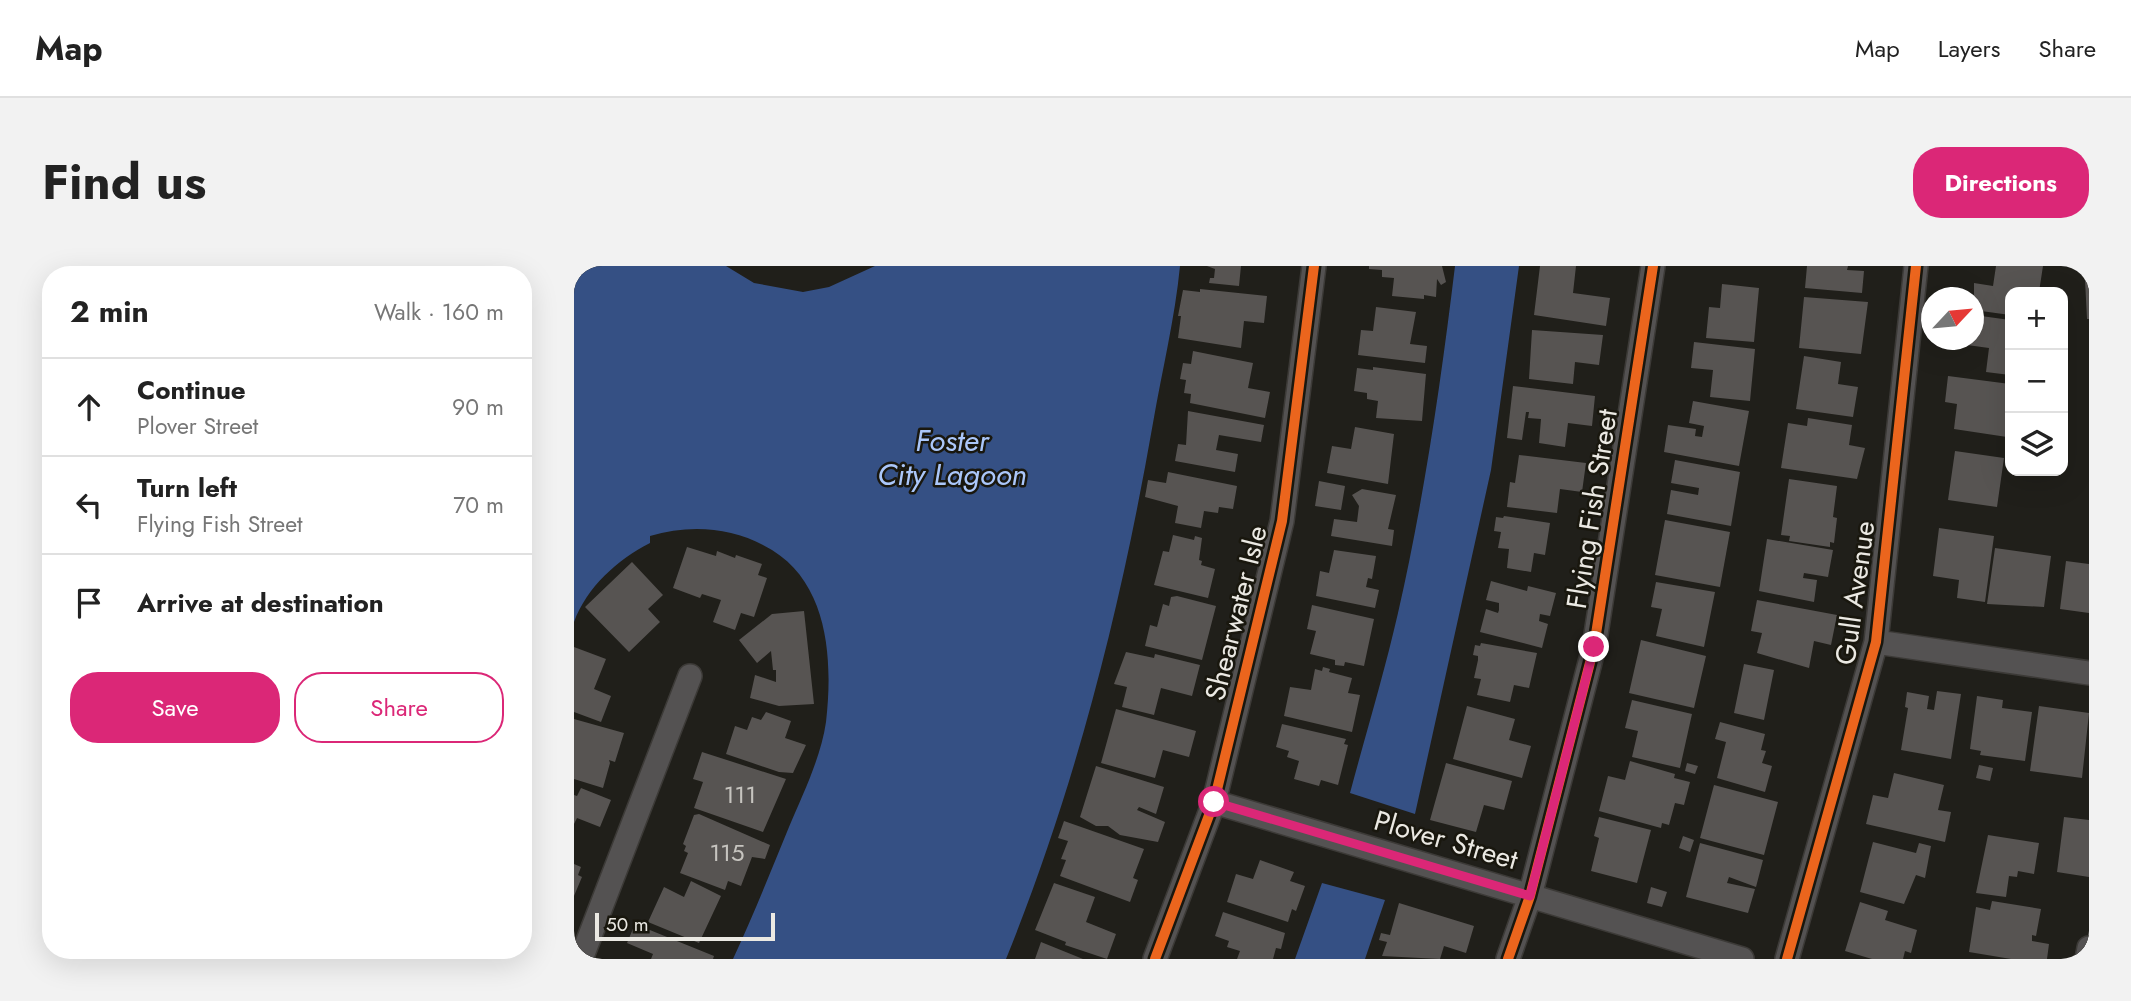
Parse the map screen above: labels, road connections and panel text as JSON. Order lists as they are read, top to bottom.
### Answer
{
  "streets": {
    "street": [
      "Flying Fish Street",
      "Gull Avenue",
      "Shearwater Isle",
      "Plover Street"
    ]
  },
  "crossings": [
    ["Flying Fish Street", "Plover Street"],
    ["Shearwater Isle", "Plover Street"]
  ],
  "water": ["Foster City Lagoon"],
  "house_numbers": ["111", "115"],
  "scale_bar": "50 m",
  "north": "top right",
  "page": {
    "header": "Map",
    "nav": ["Map", "Layers", "Share"],
    "title": "Find us",
    "buttons": [
      "Directions",
      ["Save", "Share"]
    ],
    "heading": ["2 min", "Walk · 160 m"],
    "map_buttons": ["+", "−"],
    "list": [
      ["Continue", "Plover Street", "90 m"],
      ["Turn left", "Flying Fish Street", "70 m"],
      "Arrive at destination"
    ],
    "scale": "50 m"
  }
}
